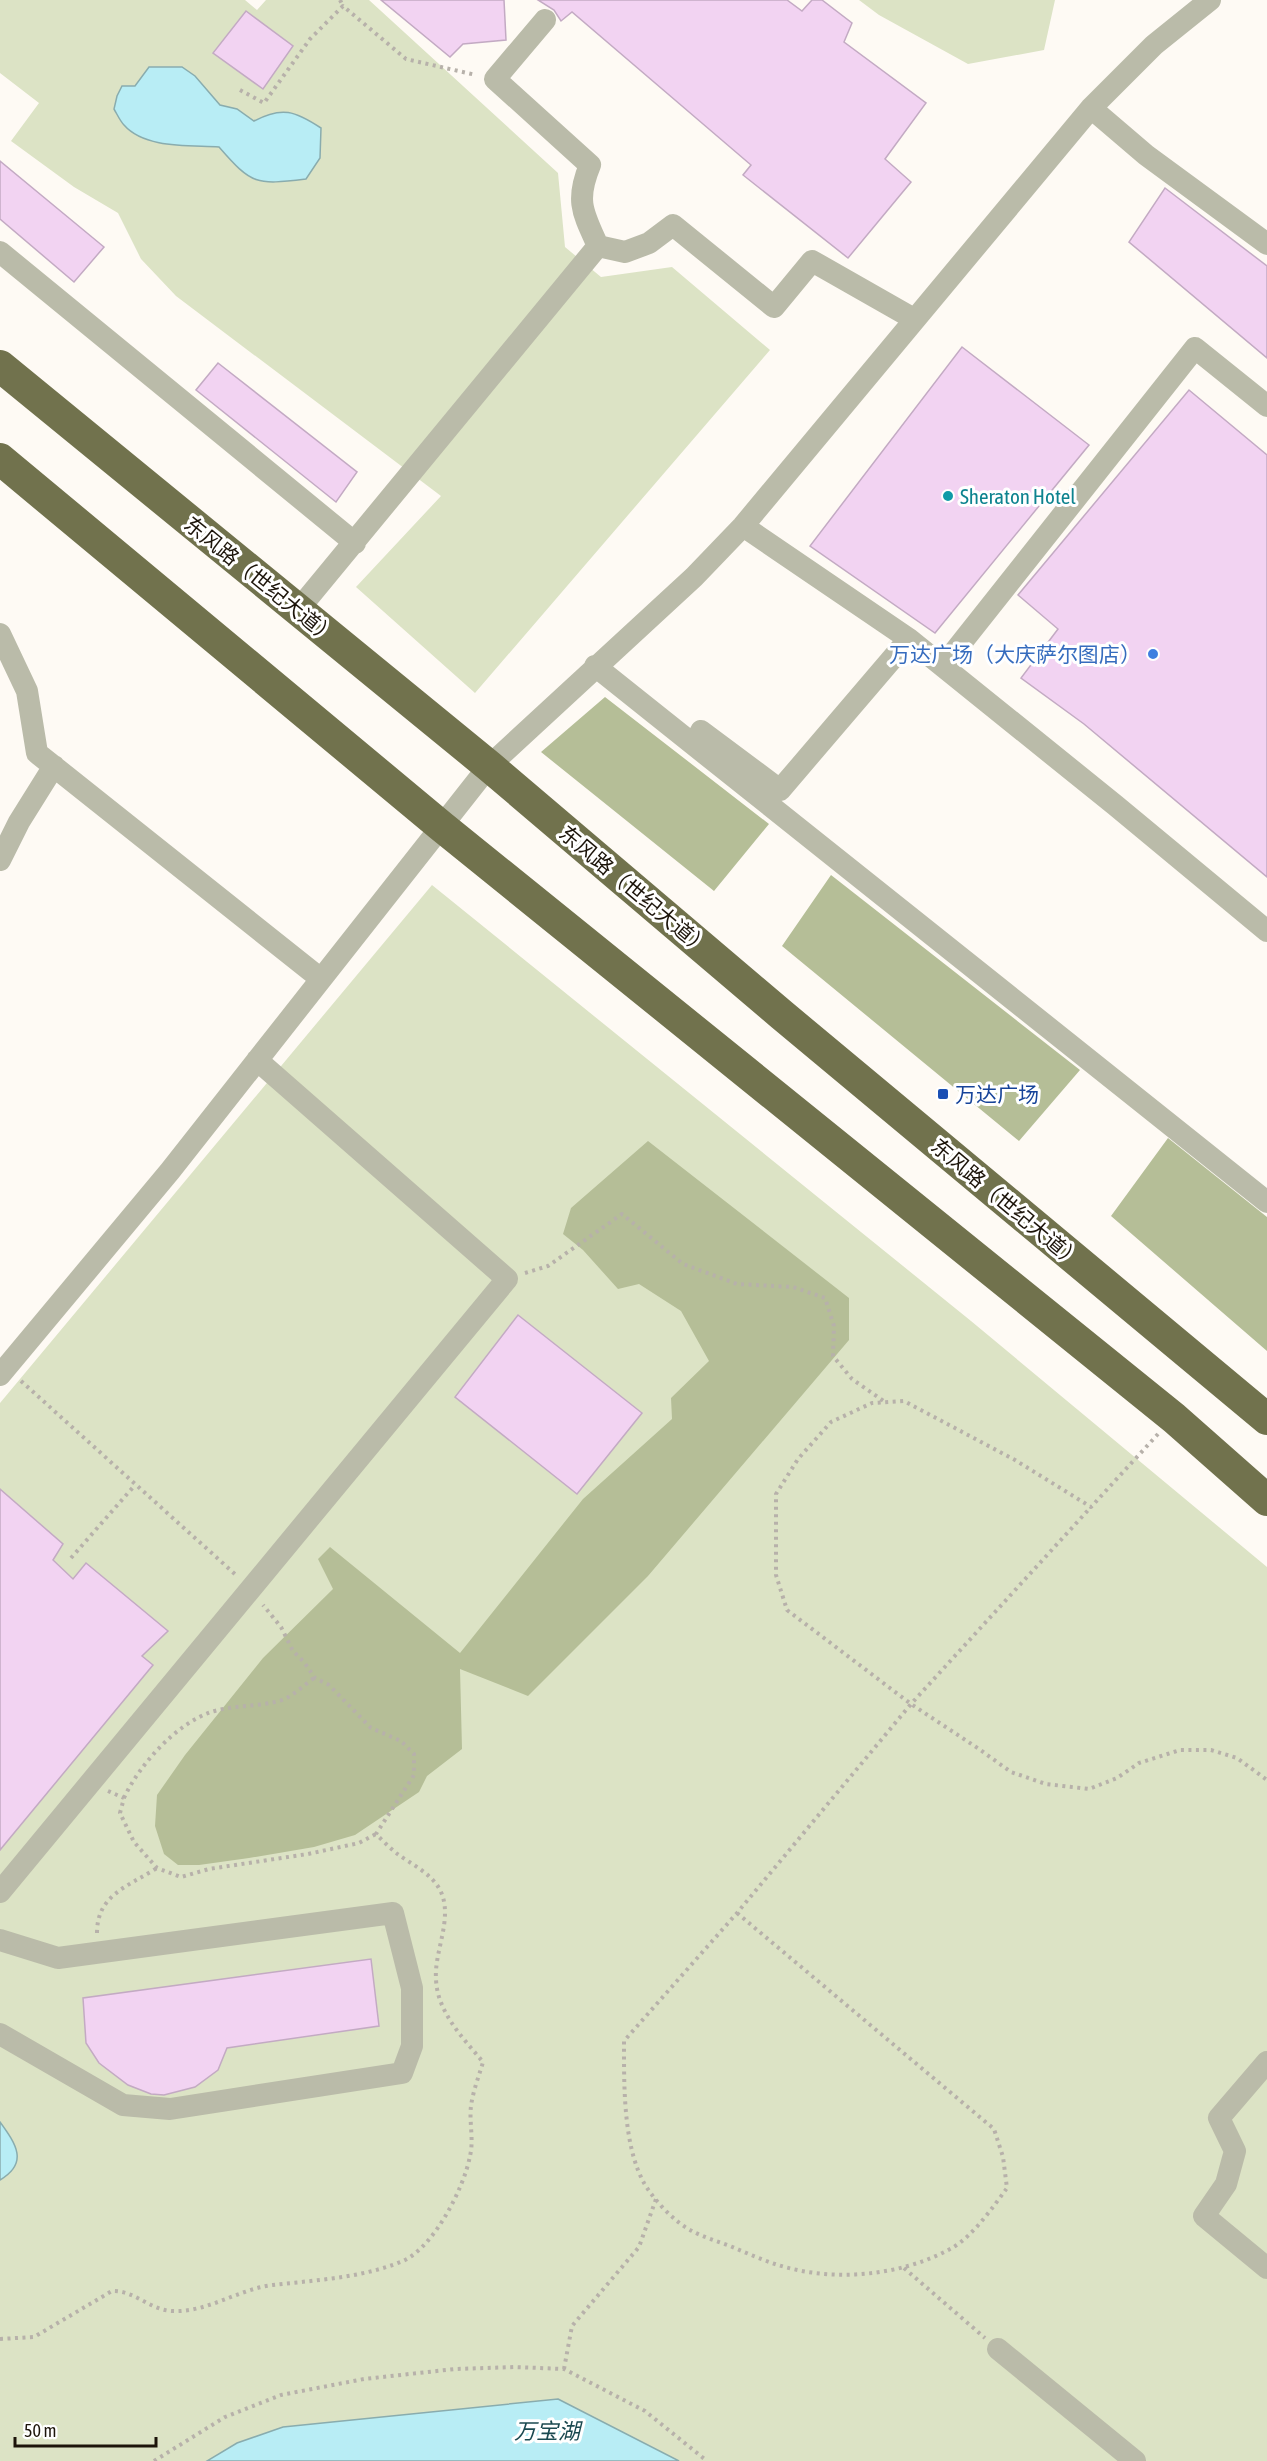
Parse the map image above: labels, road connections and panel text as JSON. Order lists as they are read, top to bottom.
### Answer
{
  "streets": {
    "highway": ["东风路（世纪大道）"]
  },
  "water": ["万宝湖"],
  "places": {
    "other": ["Sheraton Hotel", "万达广场（大庆萨尔图店）"],
    "transit": ["万达广场"]
  },
  "scale_bar": "50 m"
}
